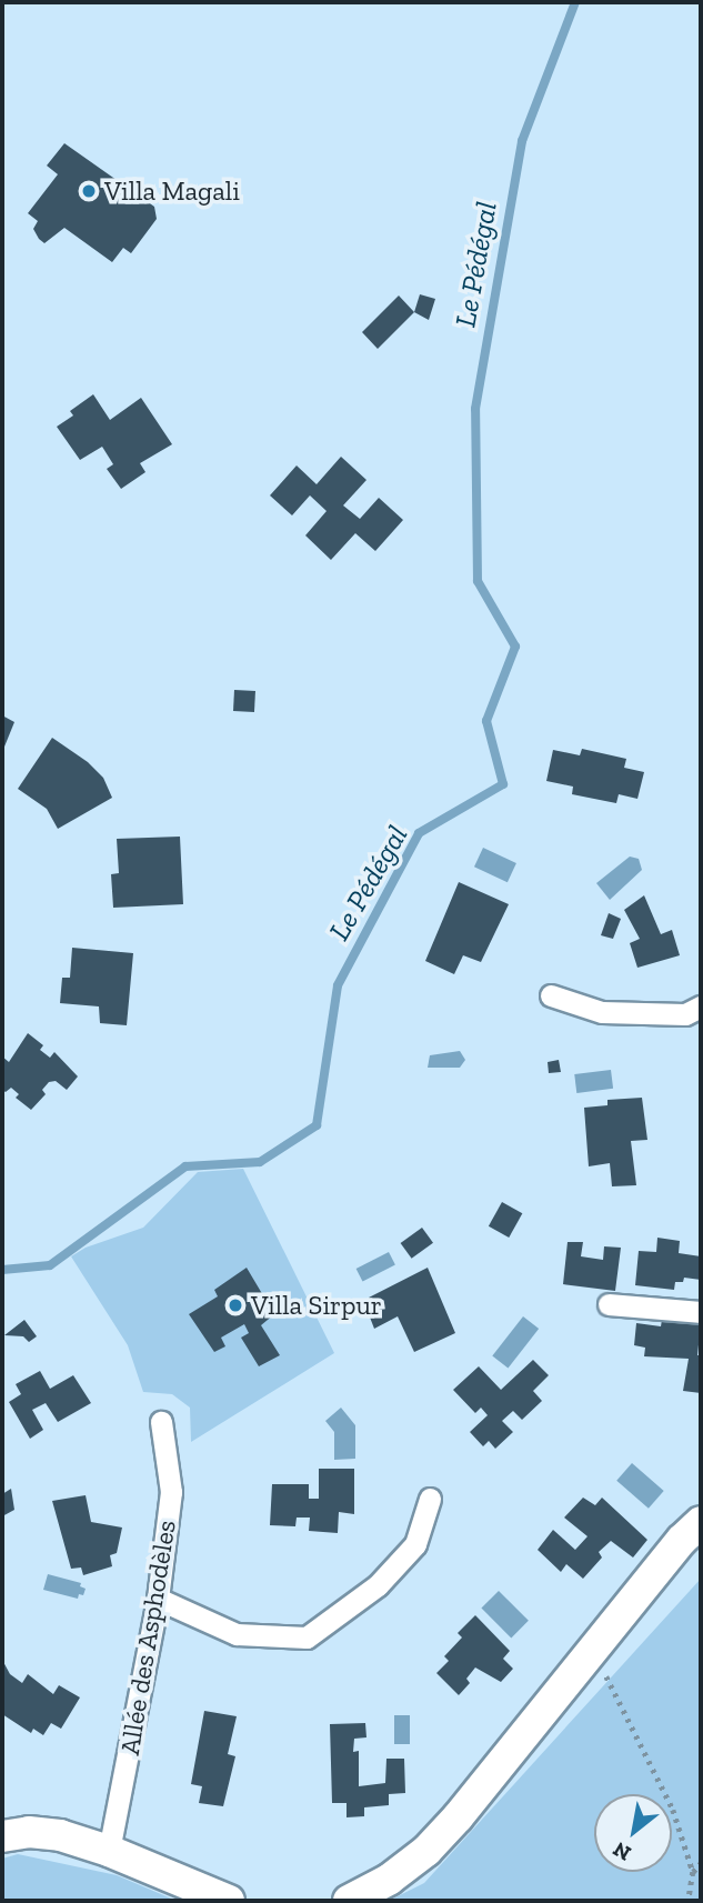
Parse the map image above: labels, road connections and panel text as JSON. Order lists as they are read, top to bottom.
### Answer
{
  "streets": {
    "street": ["Allée des Asphodèles"]
  },
  "water": ["Le Pédégal"],
  "places": ["Villa Magali", "Villa Sirpur"],
  "north": "bottom left"
}
